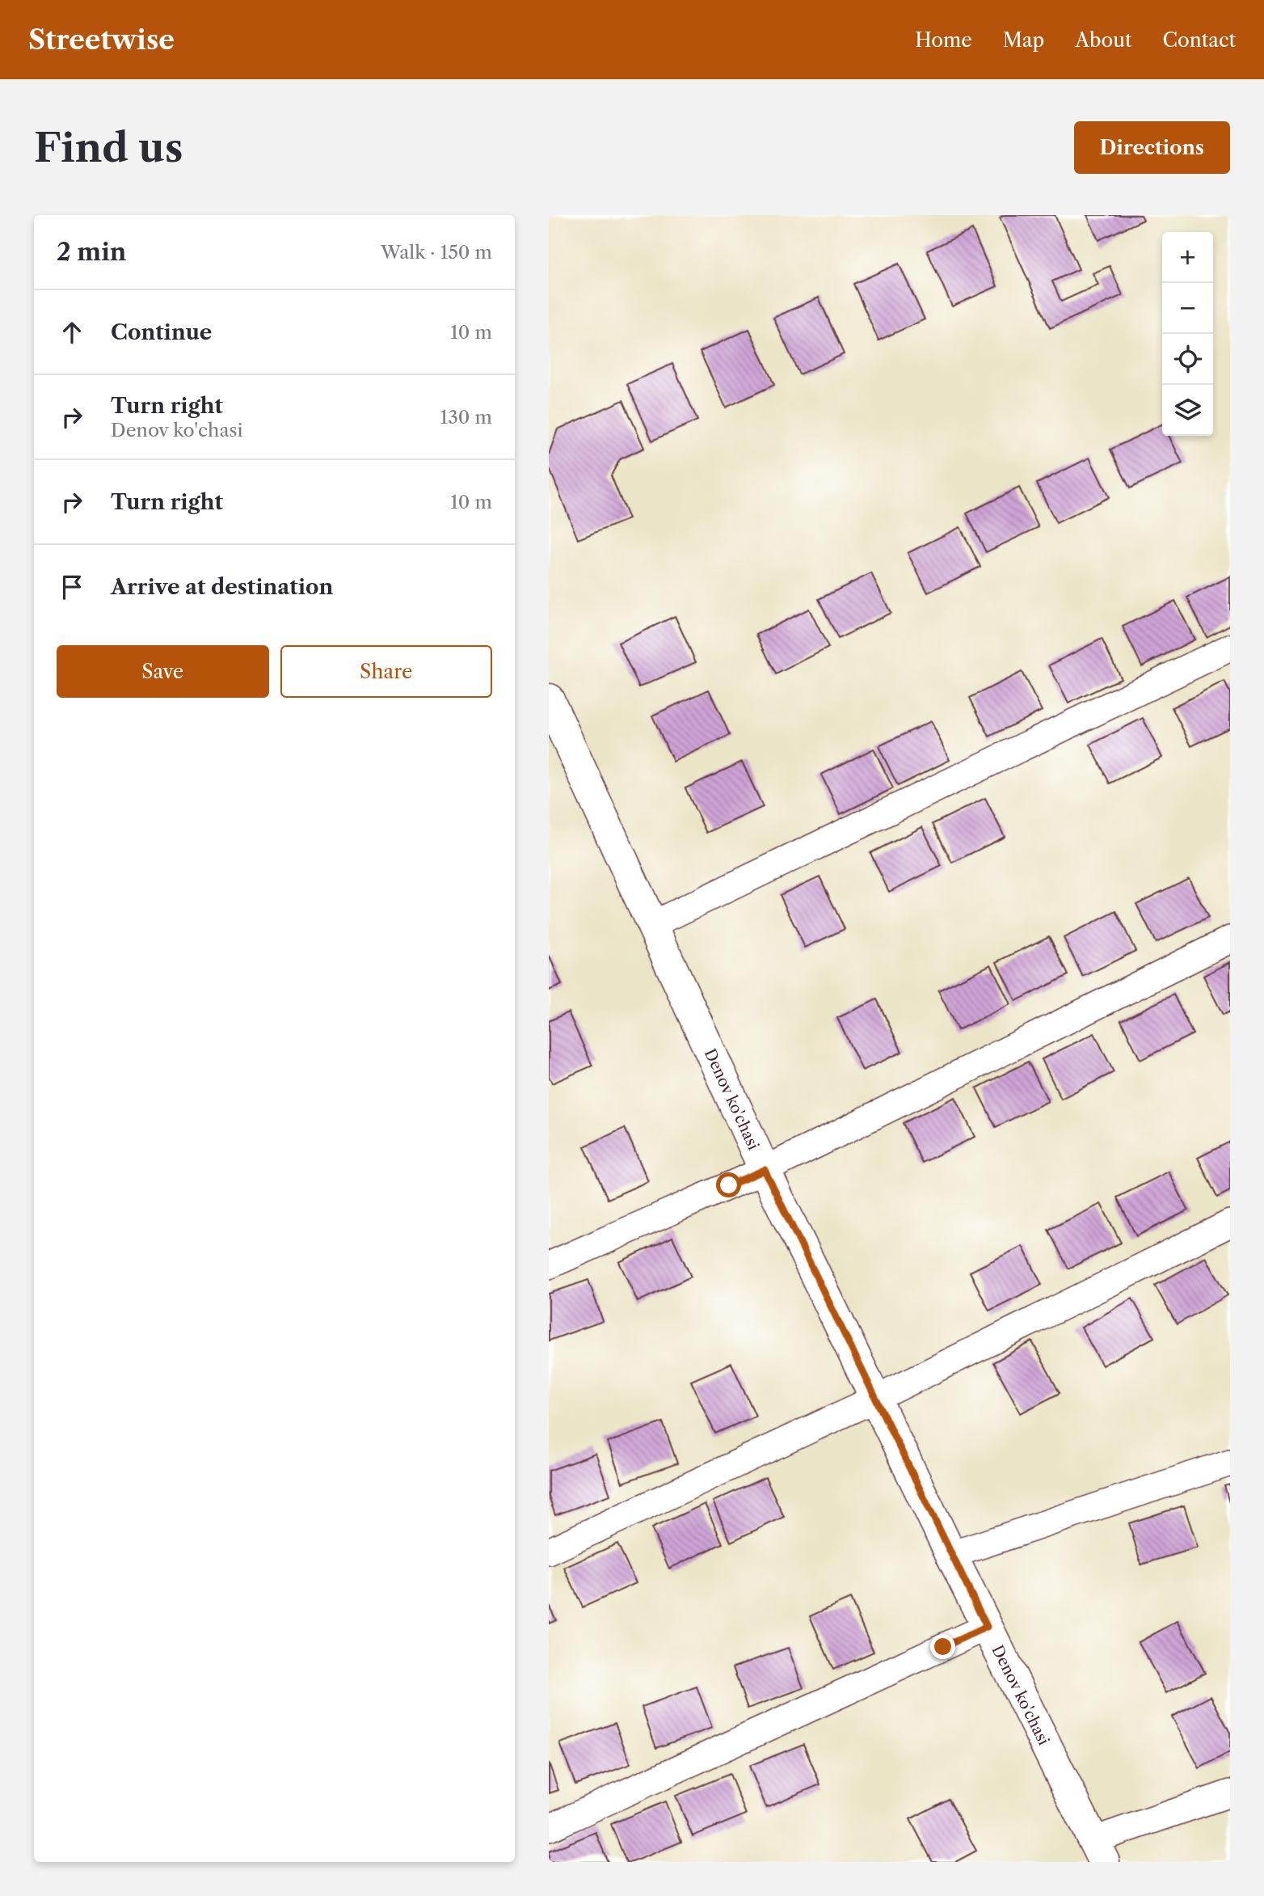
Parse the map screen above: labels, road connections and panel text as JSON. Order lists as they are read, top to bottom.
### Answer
{
  "streets": {
    "street": ["Denov ko'chasi"]
  },
  "page": {
    "header": "Streetwise",
    "nav": [
      "Home",
      "Map",
      "About",
      "Contact"
    ],
    "buttons": [
      "Directions",
      ["Save", "Share"]
    ],
    "title": "Find us",
    "heading": ["2 min", "Walk · 150 m"],
    "map_buttons": ["+", "−"],
    "list": [
      ["Continue", "10 m"],
      ["Turn right", "Denov ko'chasi", "130 m"],
      ["Turn right", "10 m"],
      "Arrive at destination"
    ]
  }
}
